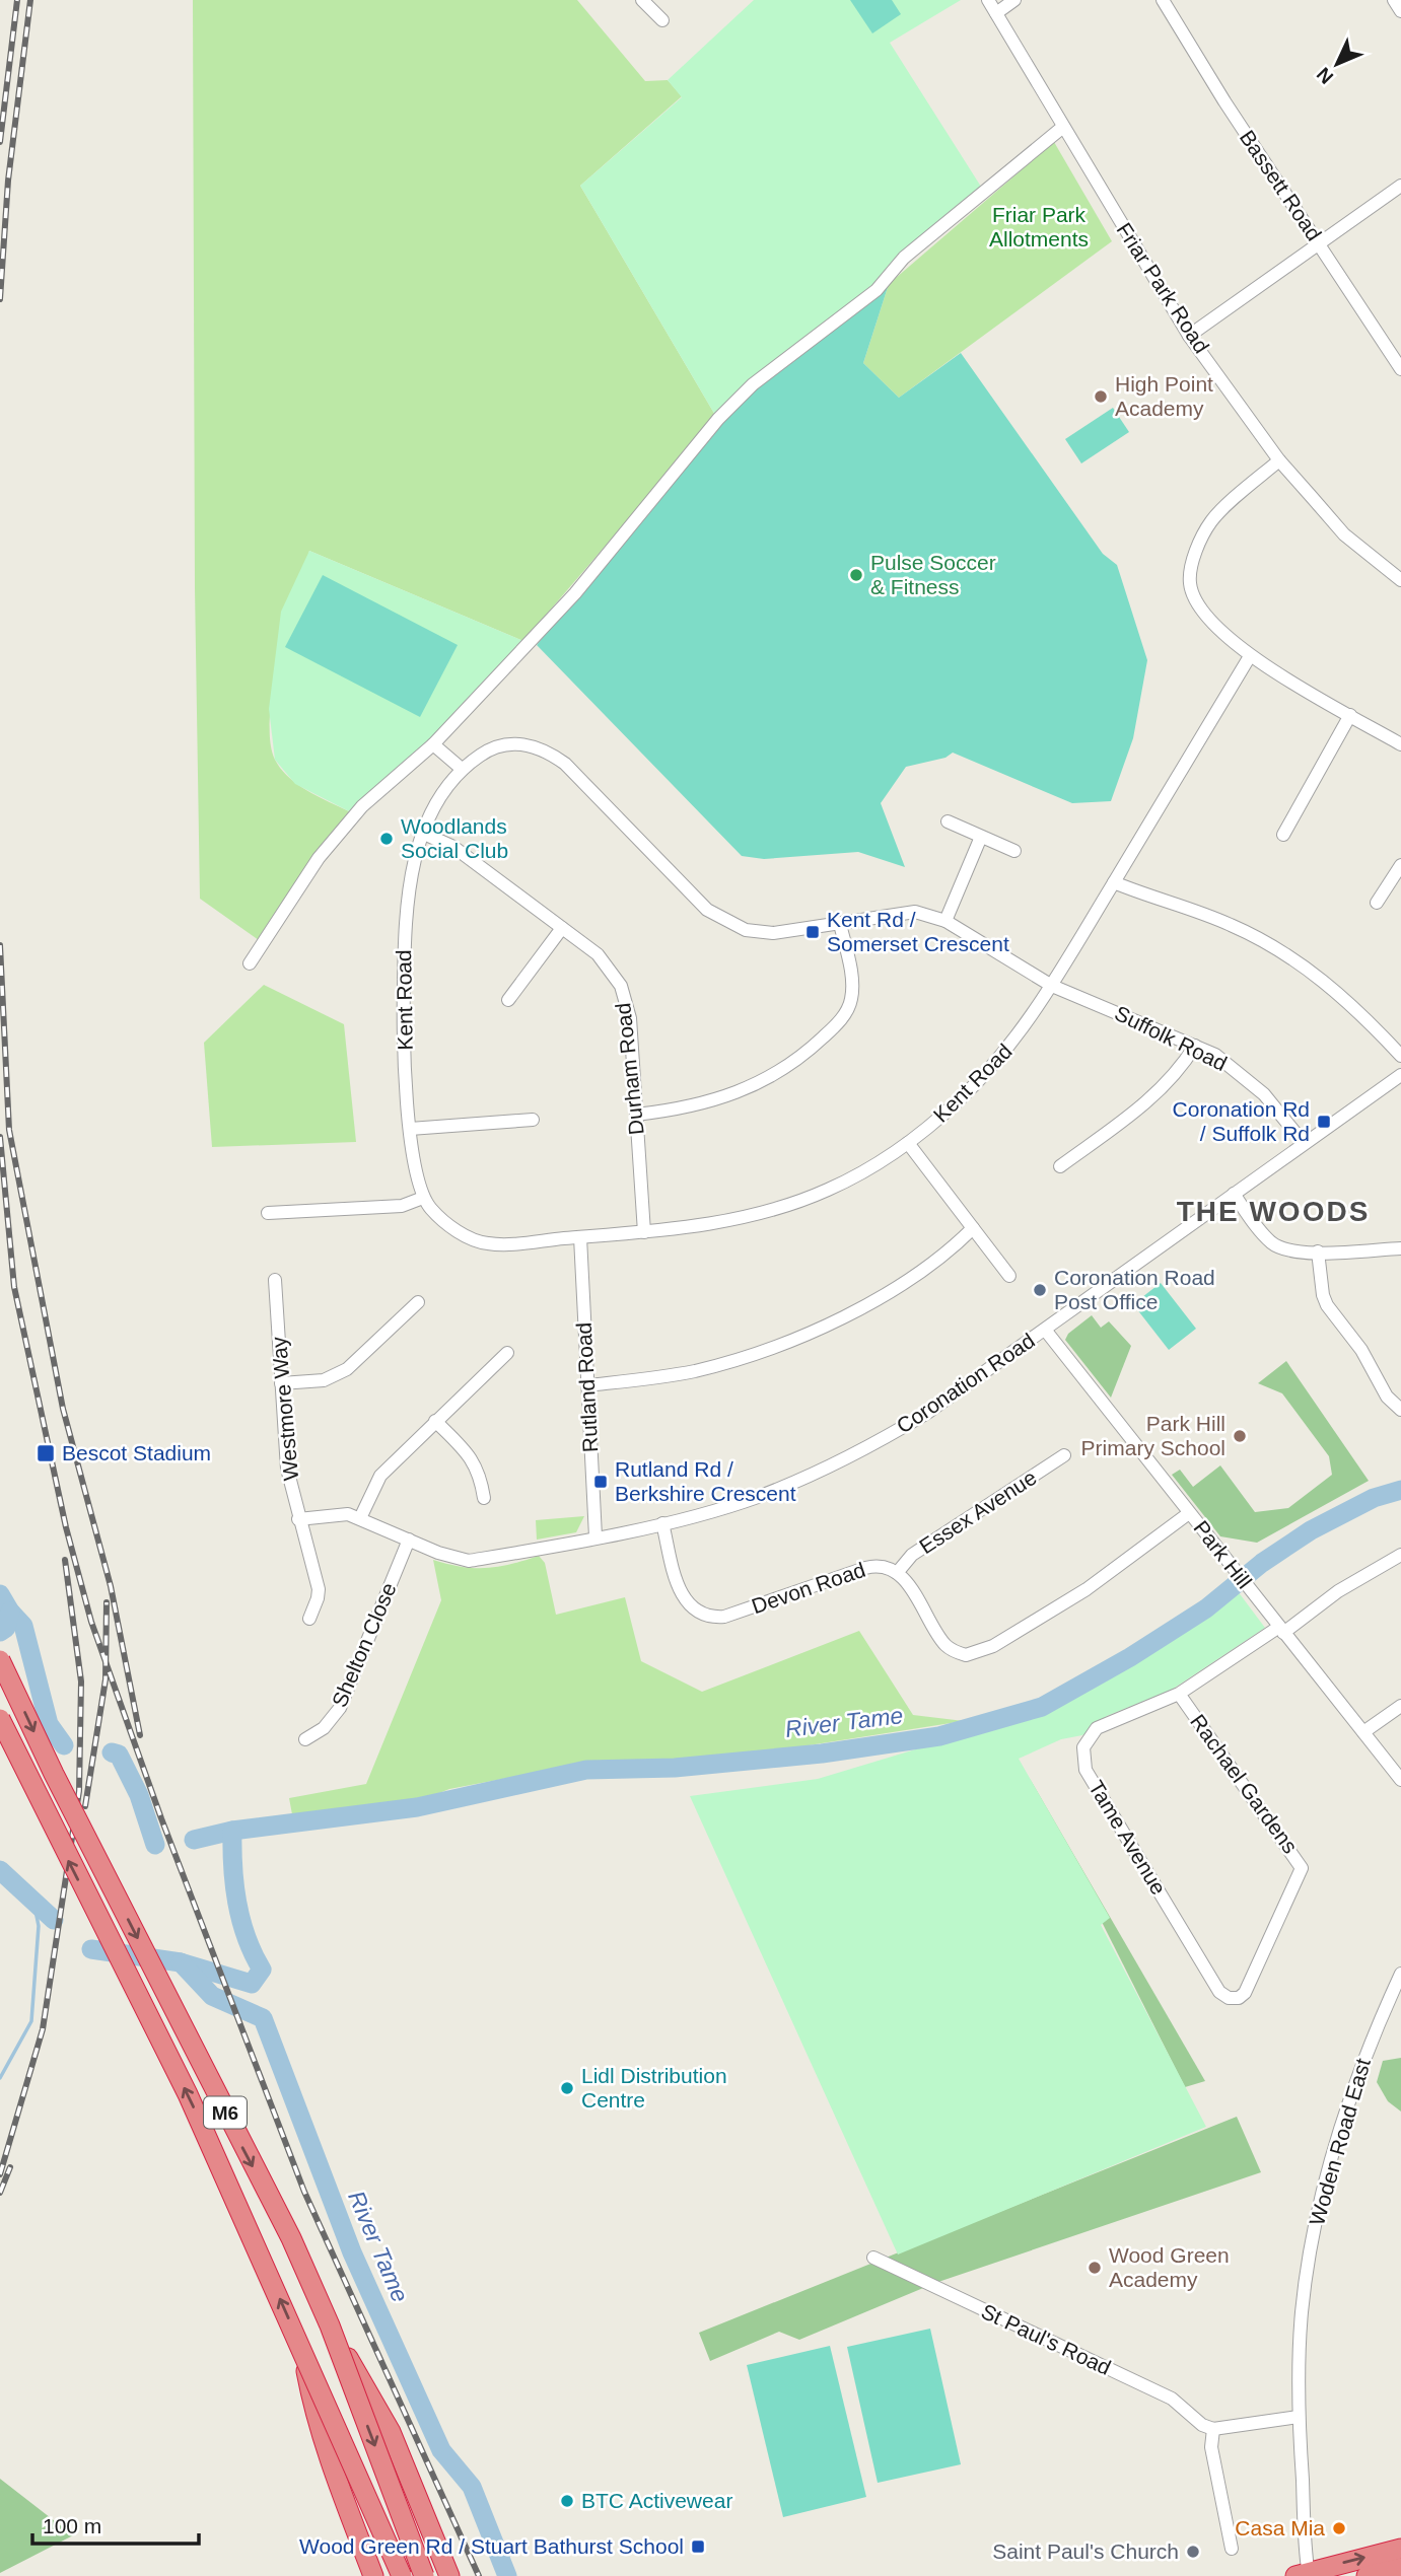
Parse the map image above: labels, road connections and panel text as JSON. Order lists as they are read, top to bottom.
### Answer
{
  "streets": {
    "highway": ["M6"],
    "street": [
      "Bassett Road",
      "Friar Park Road",
      "Kent Road",
      "Suffolk Road",
      "Durham Road",
      "Coronation Road",
      "Rutland Road",
      "Westmore Way",
      "Essex Avenue",
      "Park Hill",
      "Devon Road",
      "Shelton Close",
      "Rachael Gardens",
      "Tame Avenue",
      "Woden Road East",
      "St Paul's Road"
    ]
  },
  "crossings": [
    ["Kent Road", "Suffolk Road"],
    ["Kent Road", "Durham Road"],
    ["Kent Road", "Rutland Road"],
    ["Suffolk Road", "Coronation Road"],
    ["Coronation Road", "Rutland Road"],
    ["Coronation Road", "Westmore Way"],
    ["Coronation Road", "Park Hill"],
    ["Coronation Road", "Devon Road"],
    ["Coronation Road", "Shelton Close"],
    ["Essex Avenue", "Devon Road"],
    ["Park Hill", "Devon Road"],
    ["Park Hill", "Tame Avenue"],
    ["Rachael Gardens", "Tame Avenue"]
  ],
  "districts": ["THE WOODS"],
  "water": ["River Tame"],
  "parks": ["Friar Park Allotments"],
  "places": {
    "other": [
      "High Point Academy",
      "Pulse Soccer & Fitness",
      "Woodlands Social Club",
      "Coronation Road Post Office",
      "Park Hill Primary School",
      "Lidl Distribution Centre",
      "Wood Green Academy",
      "BTC Activewear",
      "Casa Mia",
      "Saint Paul's Church"
    ],
    "transit": [
      "Kent Rd / Somerset Crescent",
      "Coronation Rd / Suffolk Rd",
      "Bescot Stadium",
      "Rutland Rd / Berkshire Crescent",
      "Wood Green Rd / Stuart Bathurst School"
    ]
  },
  "scale_bar": "100 m",
  "north": "bottom left"
}
